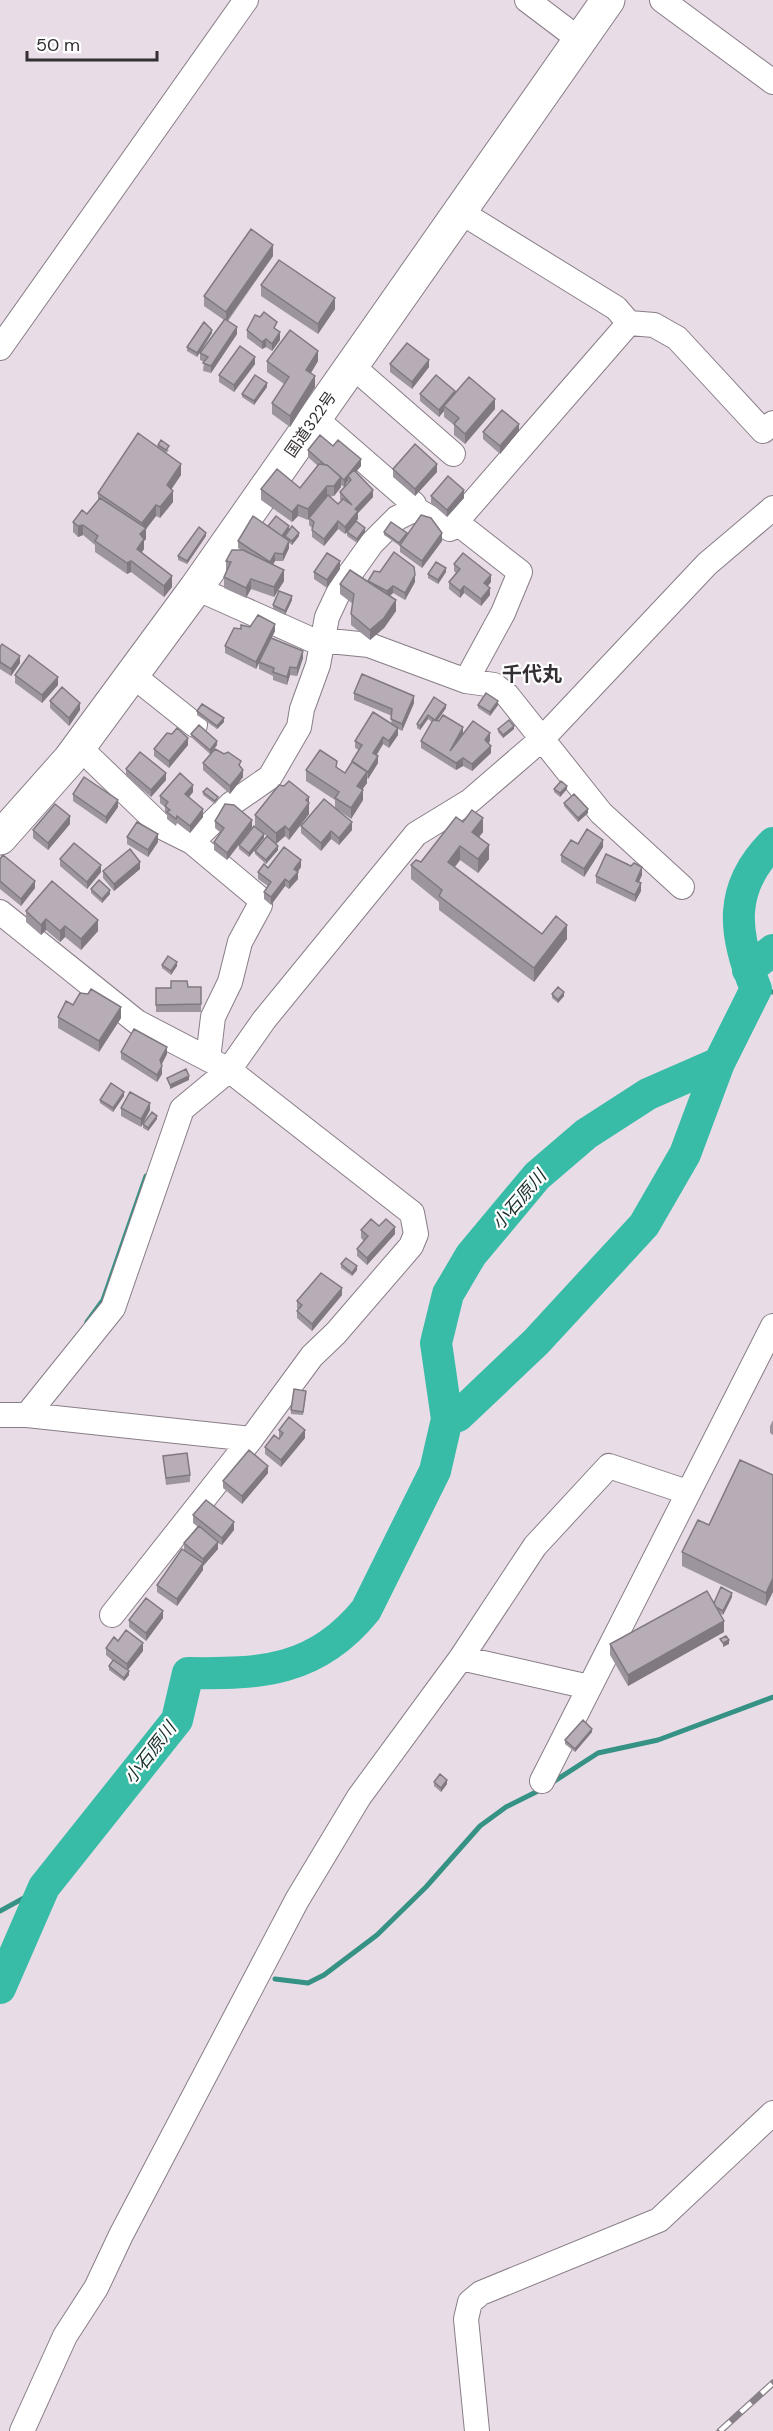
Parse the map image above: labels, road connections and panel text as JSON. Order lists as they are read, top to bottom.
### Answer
{
  "streets": {
    "highway": ["国道322号"]
  },
  "districts": ["千代丸"],
  "water": ["小石原川"],
  "scale_bar": "50 m"
}
